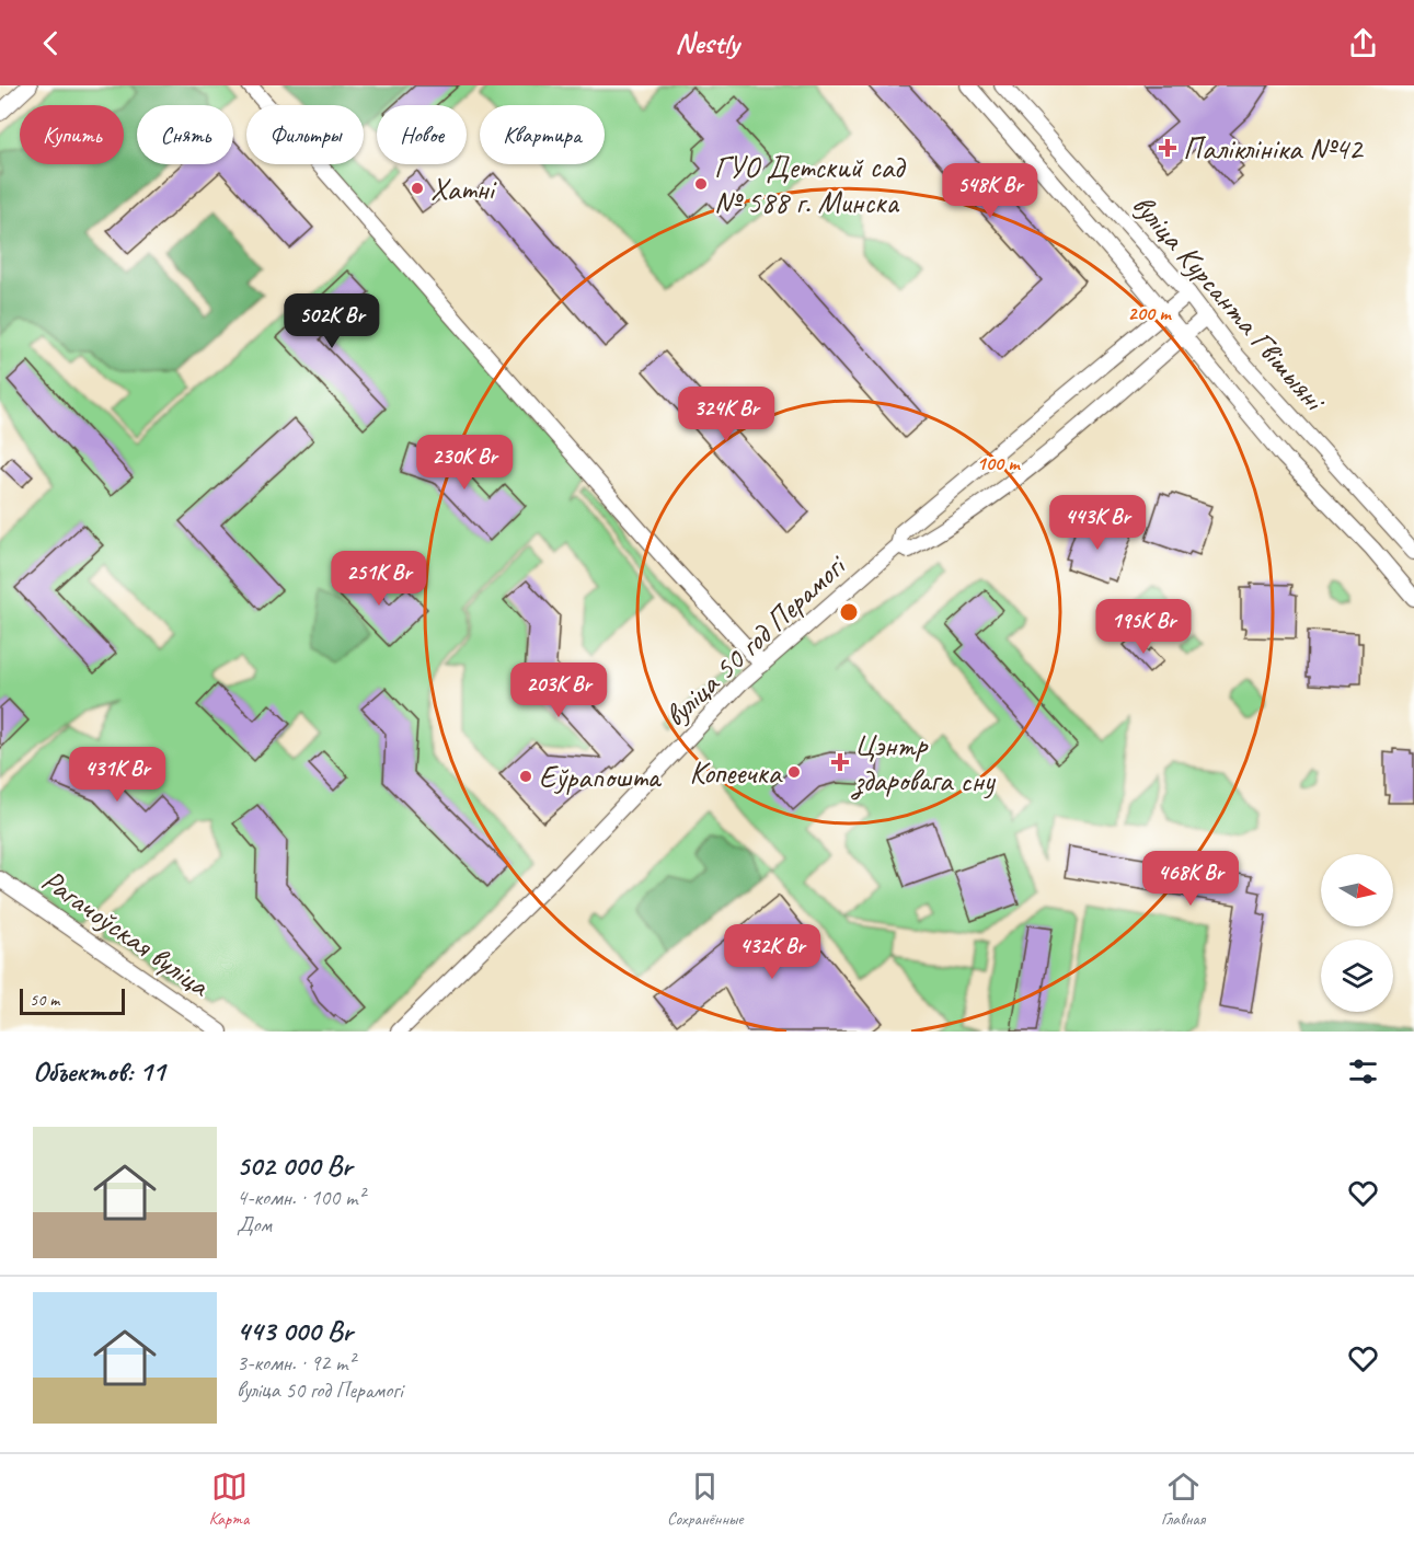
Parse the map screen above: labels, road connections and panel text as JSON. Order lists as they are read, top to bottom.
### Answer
{
  "streets": {
    "street": ["вуліца Курсанта Гвішыяні", "вуліца 50 год Перамогі", "Рагачоўская вуліца"]
  },
  "crossings": [
    ["вуліца Курсанта Гвішыяні", "вуліца 50 год Перамогі"]
  ],
  "places": {
    "health": ["Паліклініка №42", "Цэнтр здаровага сну"],
    "other": [
      "ГУО Детский сад № 588 г. Минска",
      "Хатні",
      "Копеечка",
      "Еўрапошта"
    ]
  },
  "scale_bar": "50 m",
  "north": "right",
  "page": {
    "header": "Nestly",
    "chip": [
      "Купить",
      "Снять",
      "Фильтры",
      "Новое",
      "Квартира"
    ],
    "price": [
      "548K Br",
      "502K Br",
      "324K Br",
      "230K Br",
      "443K Br",
      "251K Br",
      "195K Br",
      "203K Br",
      "431K Br",
      "468K Br",
      "432K Br"
    ],
    "scale": "50 m",
    "heading": "Объектов: 11",
    "list": [
      {
        "name": "502 000 Br",
        "note": "4-комн. · 100 m² · Дом"
      },
      {
        "name": "443 000 Br",
        "note": "3-комн. · 92 m² · вуліца 50 год Перамогі"
      }
    ],
    "tabs": ["Карта", "Сохранённые", "Главная"]
  },
  "rings": ["200 m", "100 m"]
}
